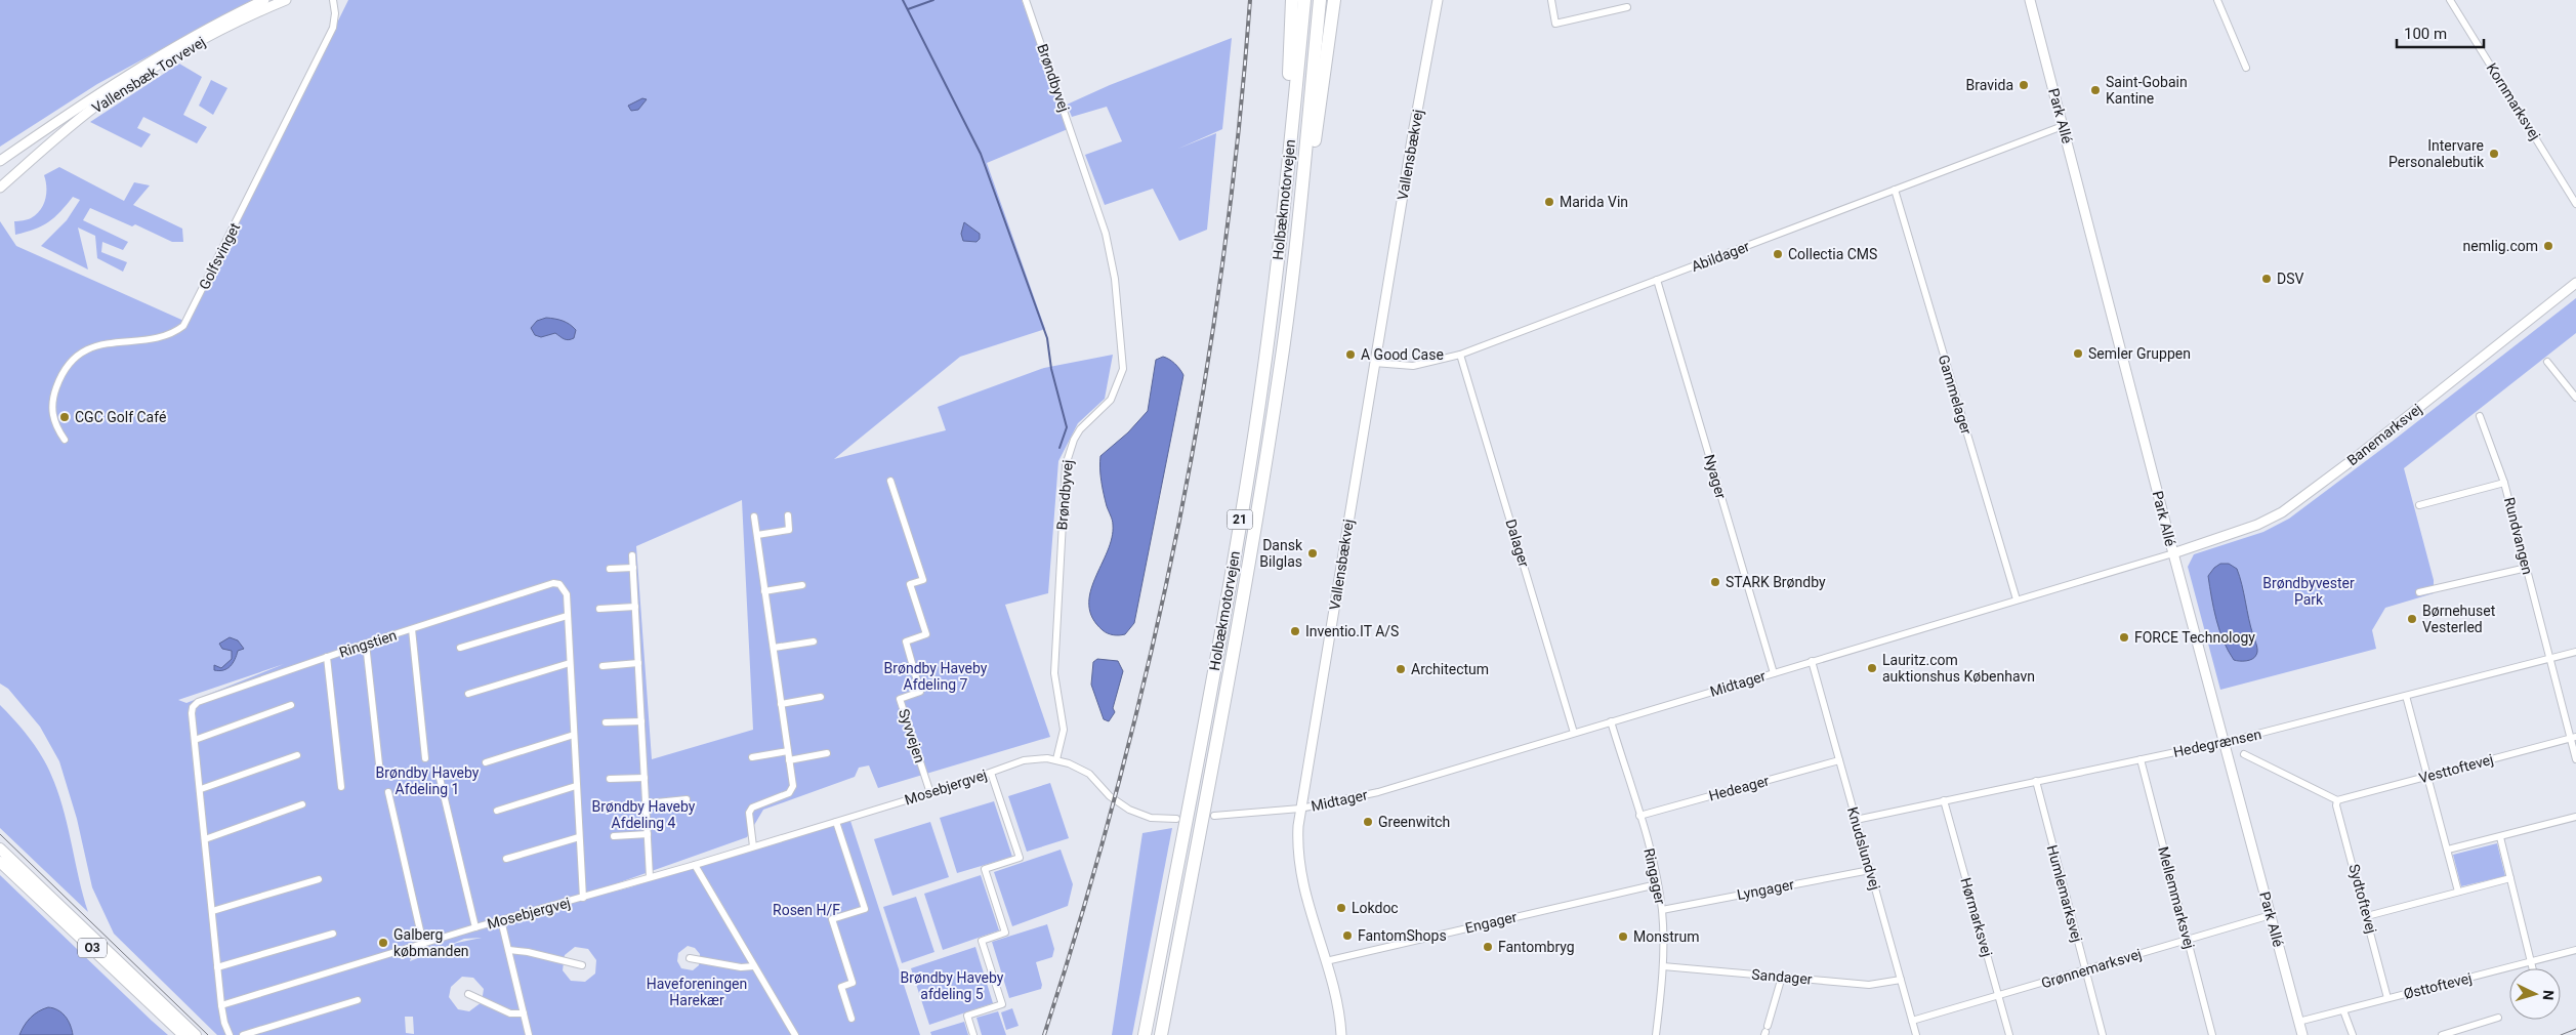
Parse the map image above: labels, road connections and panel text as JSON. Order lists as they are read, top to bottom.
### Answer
{
  "streets": {
    "highway": ["Holbækmotorvejen", "21"],
    "main road": ["O3"],
    "street": [
      "Vallensbæk Torvevej",
      "Brøndbyvej",
      "Kornmarksvej",
      "Park Allé",
      "Vallensbækvej",
      "Golfsvinget",
      "Abildager",
      "Gammelager",
      "Banemarksvej",
      "Nyager",
      "Rundvangen",
      "Dalager",
      "Ringstien",
      "Midtager",
      "Syvvejen",
      "Hedegrænsen",
      "Vesttoftevej",
      "Mosebjergvej",
      "Hedeager",
      "Knudslundvej",
      "Ringager",
      "Lyngager",
      "Humlemarksvej",
      "Mellemmarksvej",
      "Sydtoftevej",
      "Hørmarksvej",
      "Engager",
      "Grønnemarksvej",
      "Sandager",
      "Østtoftevej"
    ]
  },
  "crossings": [
    ["Brøndbyvej", "Mosebjergvej"],
    ["Park Allé", "Abildager"],
    ["Park Allé", "Banemarksvej"],
    ["Park Allé", "Midtager"],
    ["Park Allé", "Hedegrænsen"],
    ["Park Allé", "Grønnemarksvej"],
    ["Park Allé", "Østtoftevej"],
    ["Vallensbækvej", "Abildager"],
    ["Vallensbækvej", "Midtager"],
    ["Vallensbækvej", "Engager"],
    ["Abildager", "Gammelager"],
    ["Abildager", "Nyager"],
    ["Abildager", "Dalager"],
    ["Gammelager", "Midtager"],
    ["Banemarksvej", "Midtager"],
    ["Nyager", "Midtager"],
    ["Rundvangen", "Hedegrænsen"],
    ["Rundvangen", "Vesttoftevej"],
    ["Dalager", "Midtager"],
    ["Ringstien", "Mosebjergvej"],
    ["Midtager", "Knudslundvej"],
    ["Midtager", "Ringager"],
    ["Syvvejen", "Mosebjergvej"],
    ["Hedegrænsen", "Knudslundvej"],
    ["Hedegrænsen", "Humlemarksvej"],
    ["Hedegrænsen", "Mellemmarksvej"],
    ["Hedegrænsen", "Hørmarksvej"],
    ["Vesttoftevej", "Sydtoftevej"],
    ["Hedeager", "Knudslundvej"],
    ["Hedeager", "Ringager"],
    ["Knudslundvej", "Lyngager"],
    ["Knudslundvej", "Grønnemarksvej"],
    ["Knudslundvej", "Sandager"],
    ["Ringager", "Lyngager"],
    ["Ringager", "Engager"],
    ["Ringager", "Sandager"],
    ["Humlemarksvej", "Grønnemarksvej"],
    ["Mellemmarksvej", "Grønnemarksvej"],
    ["Sydtoftevej", "Østtoftevej"],
    ["Hørmarksvej", "Grønnemarksvej"]
  ],
  "parks": [
    "Brøndbyvester Park",
    "Brøndby Haveby Afdeling 7",
    "Brøndby Haveby Afdeling 1",
    "Brøndby Haveby Afdeling 4",
    "Rosen H/F",
    "Brøndby Haveby afdeling 5",
    "Haveforeningen Harekær"
  ],
  "places": [
    "Bravida",
    "Saint-Gobain Kantine",
    "Intervare Personalebutik",
    "Marida Vin",
    "nemlig.com",
    "Collectia CMS",
    "DSV",
    "Semler Gruppen",
    "A Good Case",
    "CGC Golf Café",
    "Dansk Bilglas",
    "STARK Brøndby",
    "Børnehuset Vesterled",
    "Inventio.IT A/S",
    "FORCE Technology",
    "Lauritz.com auktionshus København",
    "Architectum",
    "Greenwitch",
    "Lokdoc",
    "FantomShops",
    "Monstrum",
    "Galberg købmanden",
    "Fantombryg"
  ],
  "scale_bar": "100 m",
  "north": "right"
}
